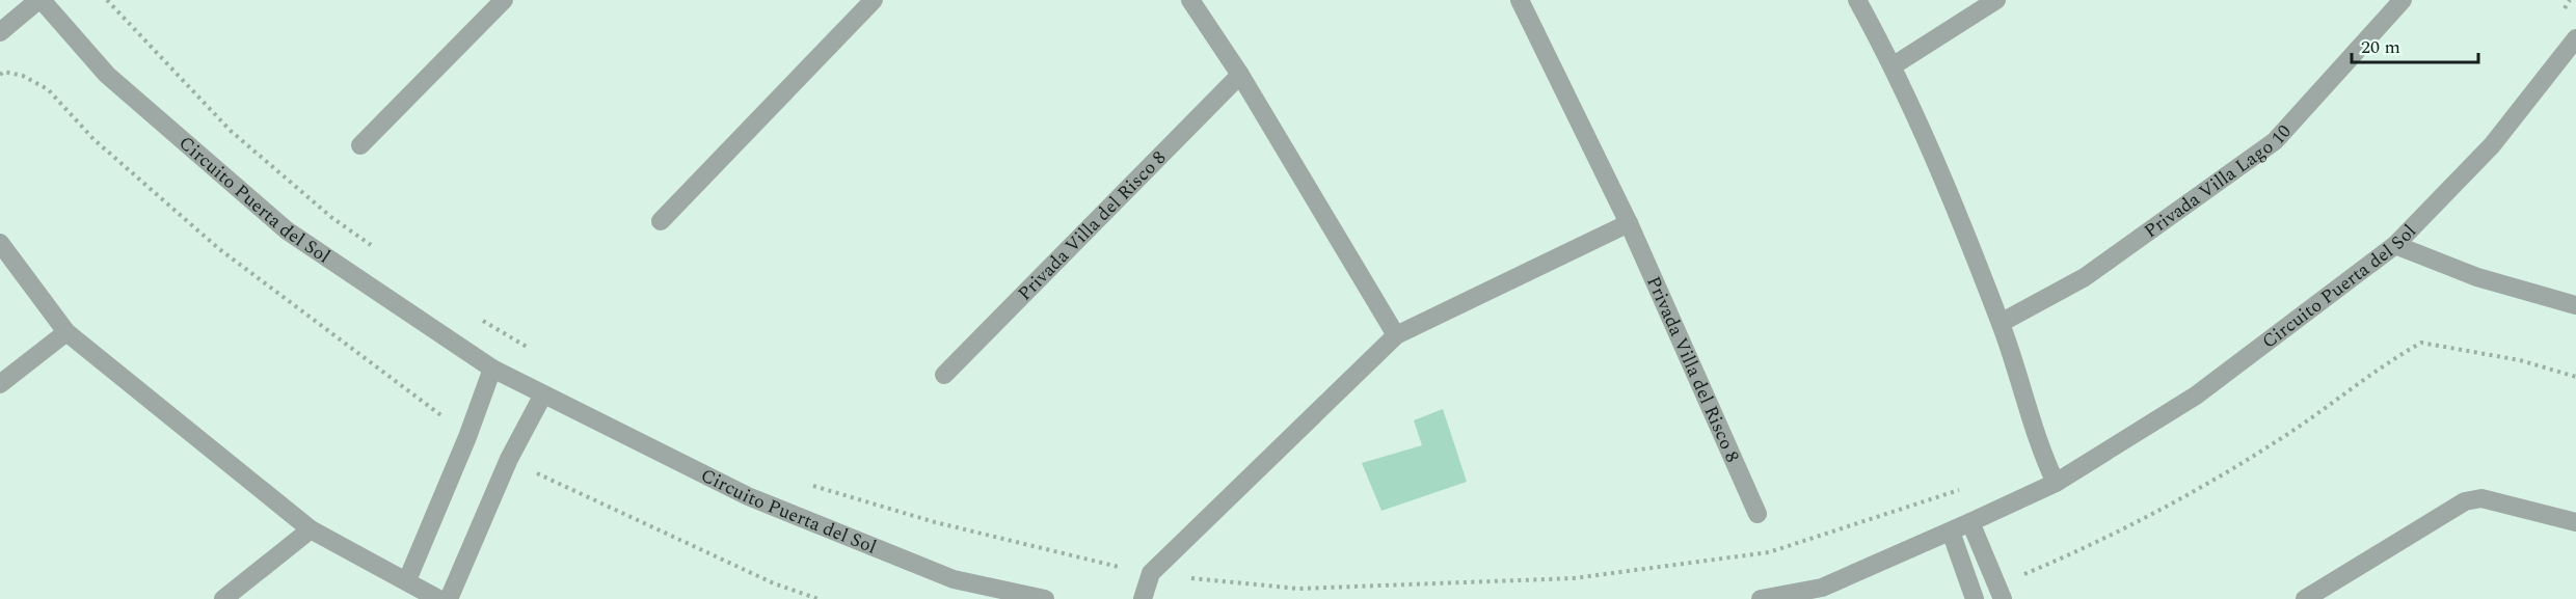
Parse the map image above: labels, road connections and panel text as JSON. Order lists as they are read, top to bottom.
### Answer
{
  "streets": {
    "street": ["Privada Villa Lago 10", "Circuito Puerta del Sol", "Privada Villa del Risco 8"]
  },
  "scale_bar": "20 m"
}
